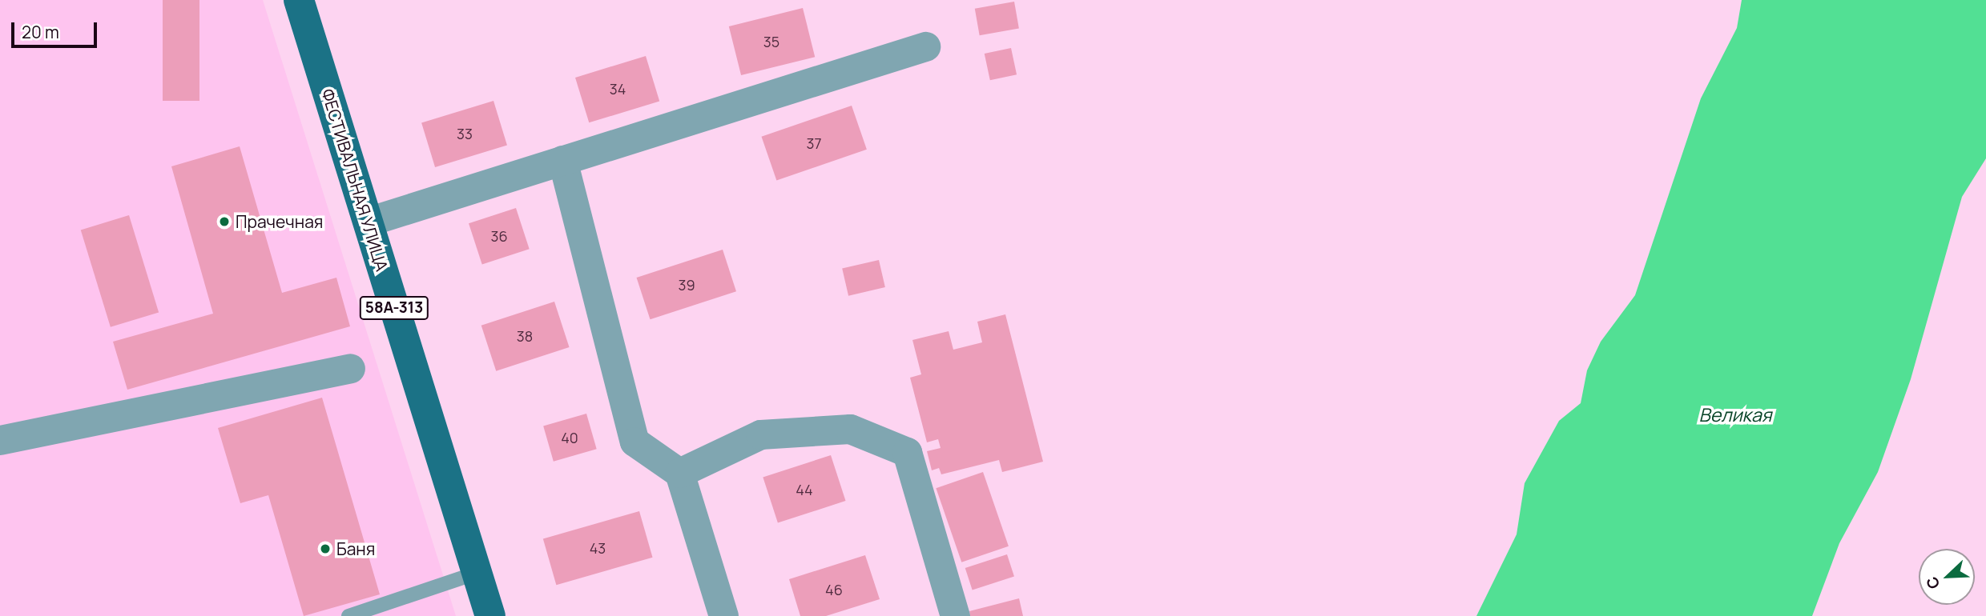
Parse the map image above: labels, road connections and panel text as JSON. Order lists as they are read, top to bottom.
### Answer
{
  "streets": {
    "main road": ["ФЕСТИВАЛЬНАЯ УЛИЦА", "58А-313"]
  },
  "water": ["Великая"],
  "places": ["Прачечная", "Баня"],
  "house_numbers": [
    "35",
    "34",
    "33",
    "37",
    "36",
    "39",
    "38",
    "40",
    "44",
    "43",
    "46"
  ],
  "scale_bar": "20 m",
  "north": "bottom left"
}
